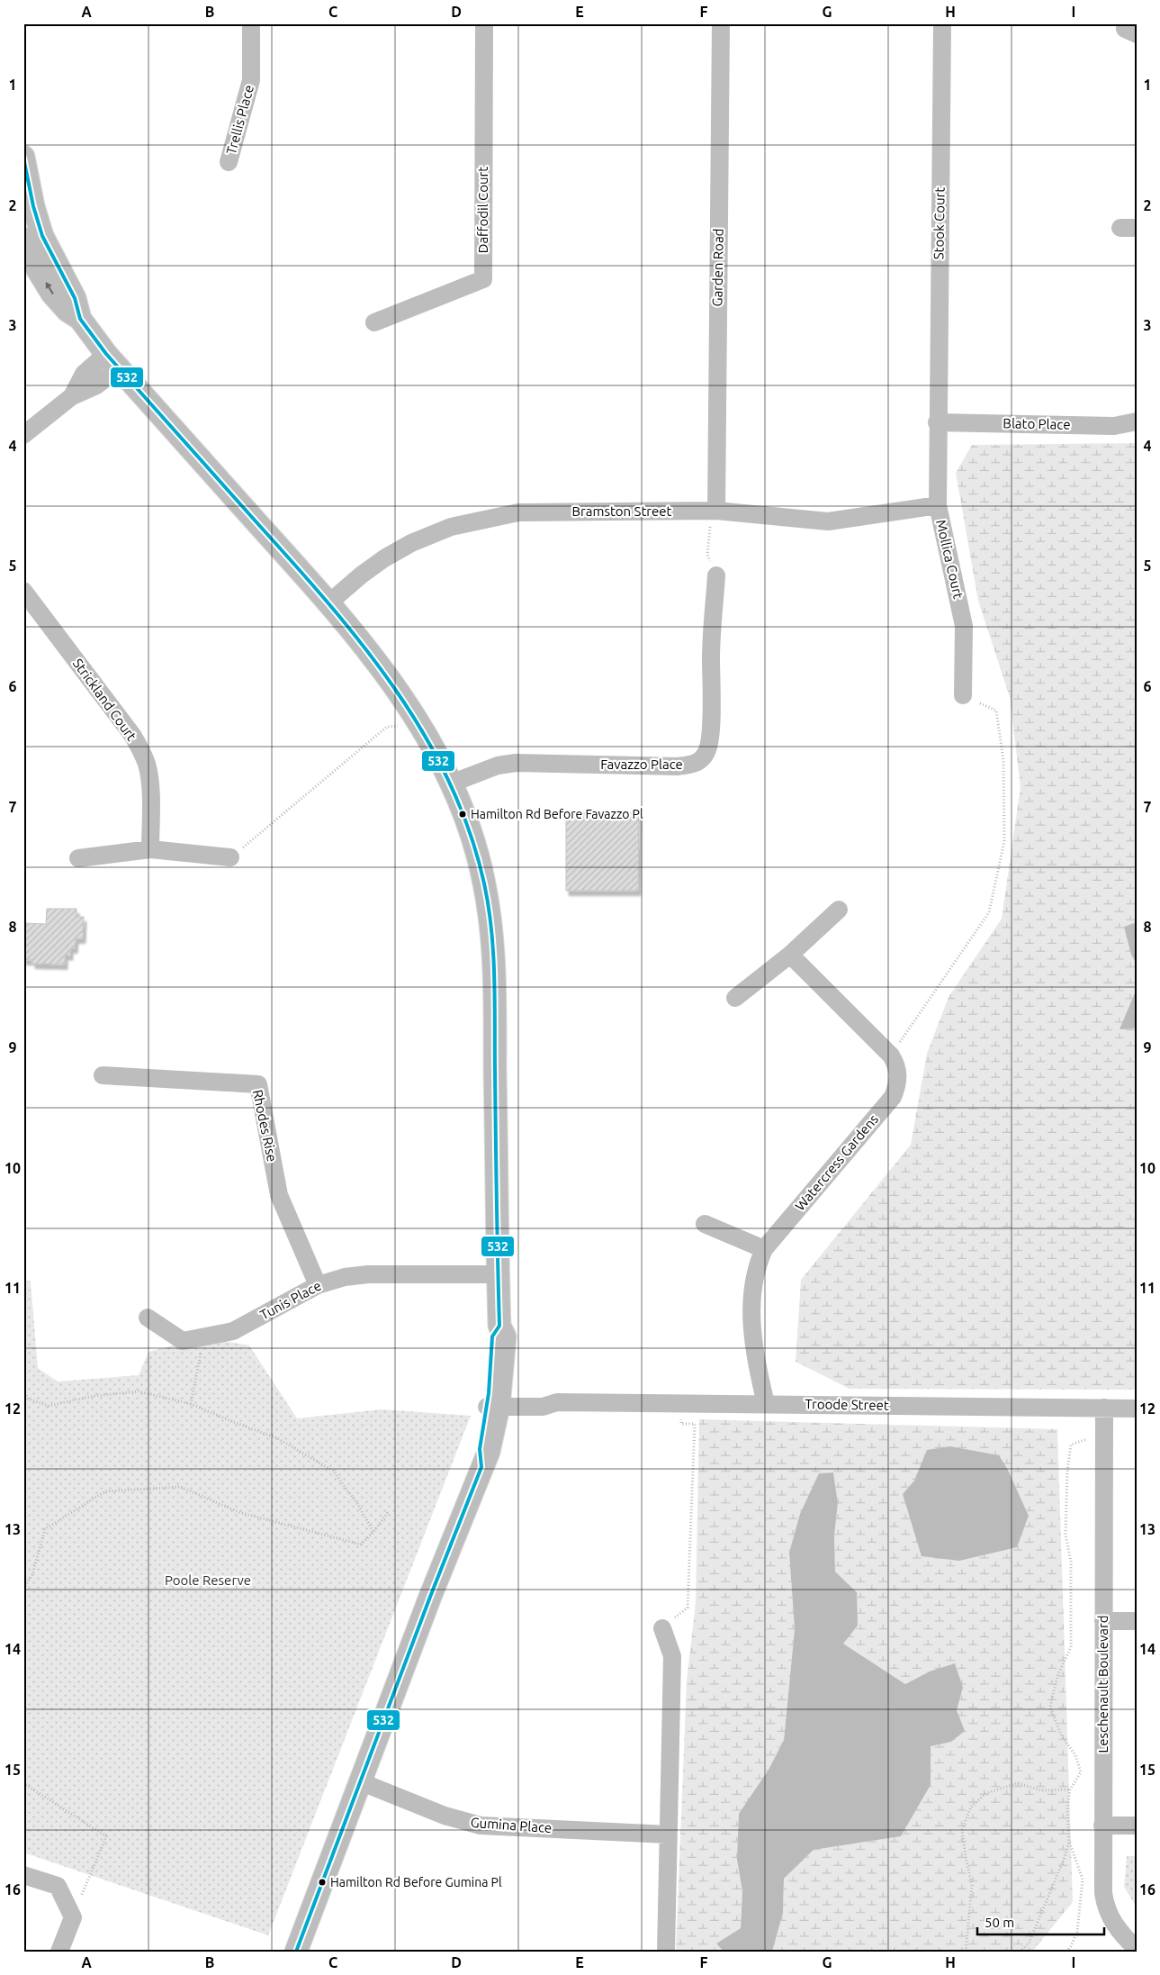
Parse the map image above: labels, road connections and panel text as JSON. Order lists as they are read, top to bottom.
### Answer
{
  "streets": {
    "street": [
      "Trellis Place",
      "Daffodil Court",
      "Stook Court",
      "Garden Road",
      "Blato Place",
      "Bramston Street",
      "Mollica Court",
      "Strickland Court",
      "Favazzo Place",
      "Rhodes Rise",
      "Watercress Gardens",
      "Tunis Place",
      "Troode Street",
      "Leschenault Boulevard",
      "Gumina Place"
    ]
  },
  "crossings": [
    ["Stook Court", "Blato Place"],
    ["Stook Court", "Mollica Court"],
    ["Garden Road", "Bramston Street"],
    ["Blato Place", "Mollica Court"],
    ["Bramston Street", "Mollica Court"],
    ["Rhodes Rise", "Tunis Place"],
    ["Watercress Gardens", "Troode Street"],
    ["Troode Street", "Leschenault Boulevard"]
  ],
  "parks": ["Poole Reserve"],
  "places": ["Hamilton Rd Before Favazzo Pl", "Hamilton Rd Before Gumina Pl"],
  "lines": ["transit line 532"],
  "scale_bar": "50 m",
  "grid": {
    "columns": [
      "A",
      "B",
      "C",
      "D",
      "E",
      "F",
      "G",
      "H",
      "I"
    ],
    "rows": [
      "1",
      "2",
      "3",
      "4",
      "5",
      "6",
      "7",
      "8",
      "9",
      "10",
      "11",
      "12",
      "13",
      "14",
      "15",
      "16"
    ]
  }
}
